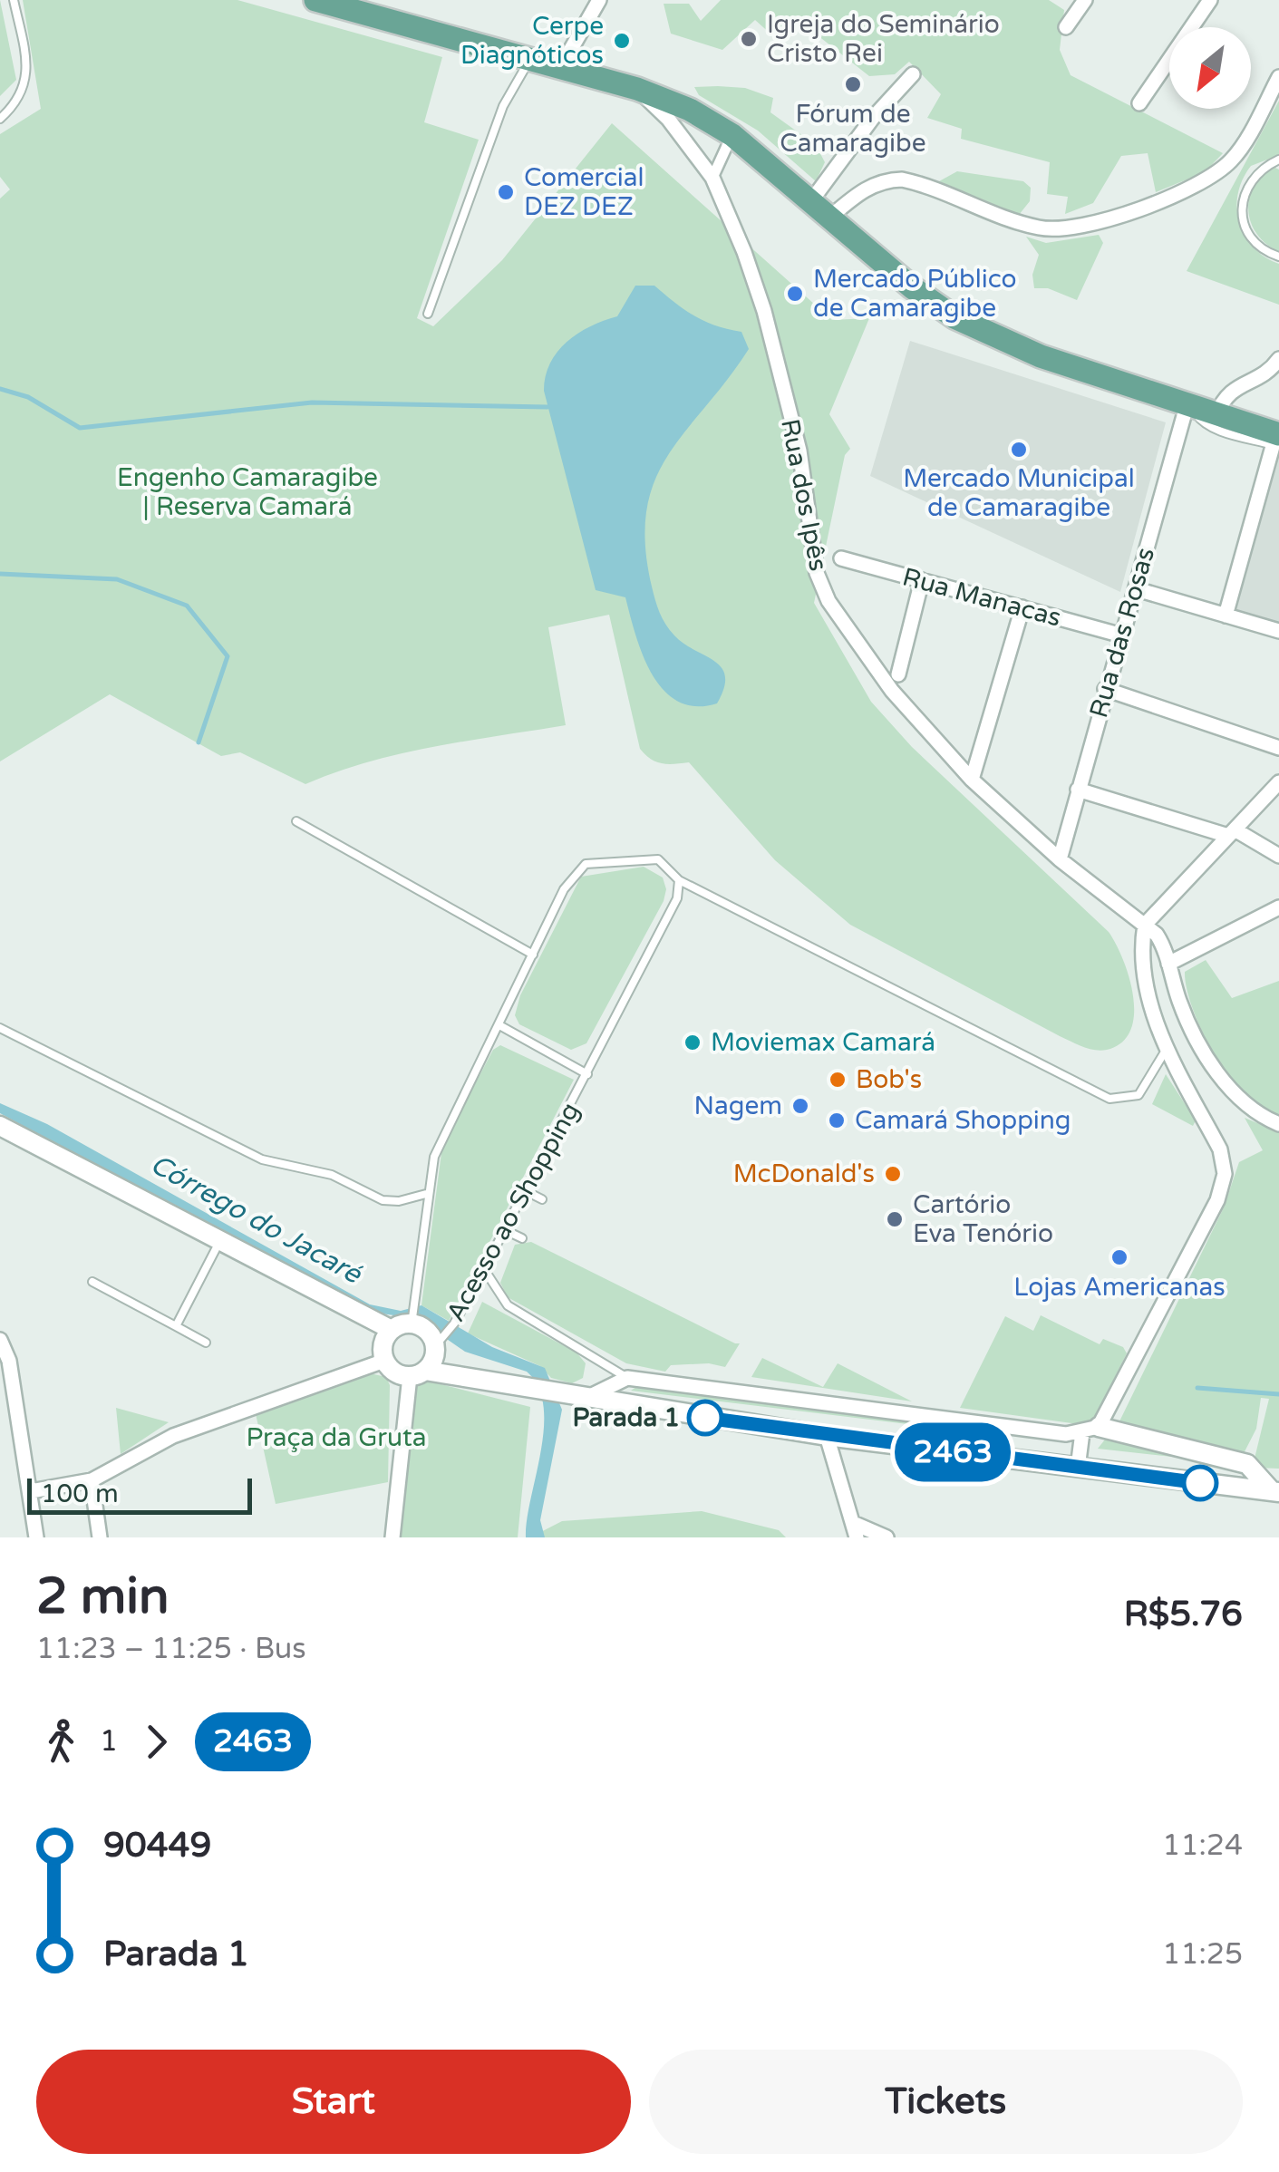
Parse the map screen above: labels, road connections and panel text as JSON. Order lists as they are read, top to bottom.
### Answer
{
  "streets": {
    "street": ["Rua dos Ipês", "Rua Manacas", "Rua das Rosas"],
    "lane": ["Acesso ao Shopping"]
  },
  "crossings": [
    ["Rua dos Ipês", "Rua das Rosas"],
    ["Rua Manacas", "Rua das Rosas"]
  ],
  "water": ["Córrego do Jacaré"],
  "parks": ["Engenho Camaragibe | Reserva Camará", "Praça da Gruta"],
  "places": [
    "Igreja do Seminário Cristo Rei",
    "Cerpe Diagnóticos",
    "Fórum de Camaragibe",
    "Comercial DEZ DEZ",
    "Mercado Público de Camaragibe",
    "Mercado Municipal de Camaragibe",
    "Moviemax Camará",
    "Bob's",
    "Nagem",
    "Camará Shopping",
    "McDonald's",
    "Cartório Eva Tenório",
    "Lojas Americanas",
    "Parada 1"
  ],
  "lines": ["bus line 2463"],
  "scale_bar": "100 m",
  "north": "bottom left",
  "page": {
    "on_map": "2463",
    "scale": "100 m",
    "heading": ["2 min", "11:23 – 11:25 · Bus", "R$5.76"],
    "legs": ["1", "2463"],
    "list": [
      {
        "name": "90449",
        "value": "11:24"
      },
      {
        "name": "Parada 1",
        "value": "11:25"
      }
    ],
    "buttons": ["Start", "Tickets"]
  }
}
